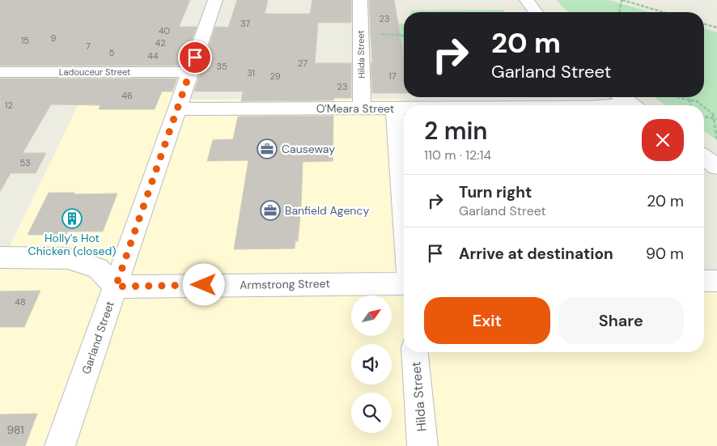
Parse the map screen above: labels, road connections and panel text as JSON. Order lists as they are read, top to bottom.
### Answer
{
  "streets": {
    "street": [
      "Hilda Street",
      "Ladouceur Street",
      "O'Meara Street",
      "Armstrong Street",
      "Garland Street"
    ]
  },
  "crossings": [
    ["Hilda Street", "O'Meara Street"],
    ["Ladouceur Street", "Garland Street"],
    ["O'Meara Street", "Garland Street"],
    ["Armstrong Street", "Garland Street"]
  ],
  "places": {
    "office": ["Causeway", "Banfield Agency"],
    "building": ["Holly's Hot Chicken (closed)"]
  },
  "house_numbers": [
    "23",
    "37",
    "40",
    "9",
    "15",
    "42",
    "7",
    "5",
    "44",
    "27",
    "35",
    "31",
    "29",
    "17",
    "23",
    "46",
    "12",
    "53",
    "48",
    "981"
  ],
  "north": "top right",
  "page": {
    "turn": ["20 m", "Garland Street"],
    "heading": ["2 min", "110 m · 12:14"],
    "list": [
      {
        "name": "Turn right",
        "note": "Garland Street",
        "value": "20 m"
      },
      {
        "name": "Arrive at destination",
        "value": "90 m"
      }
    ],
    "buttons": ["Exit", "Share"]
  }
}
